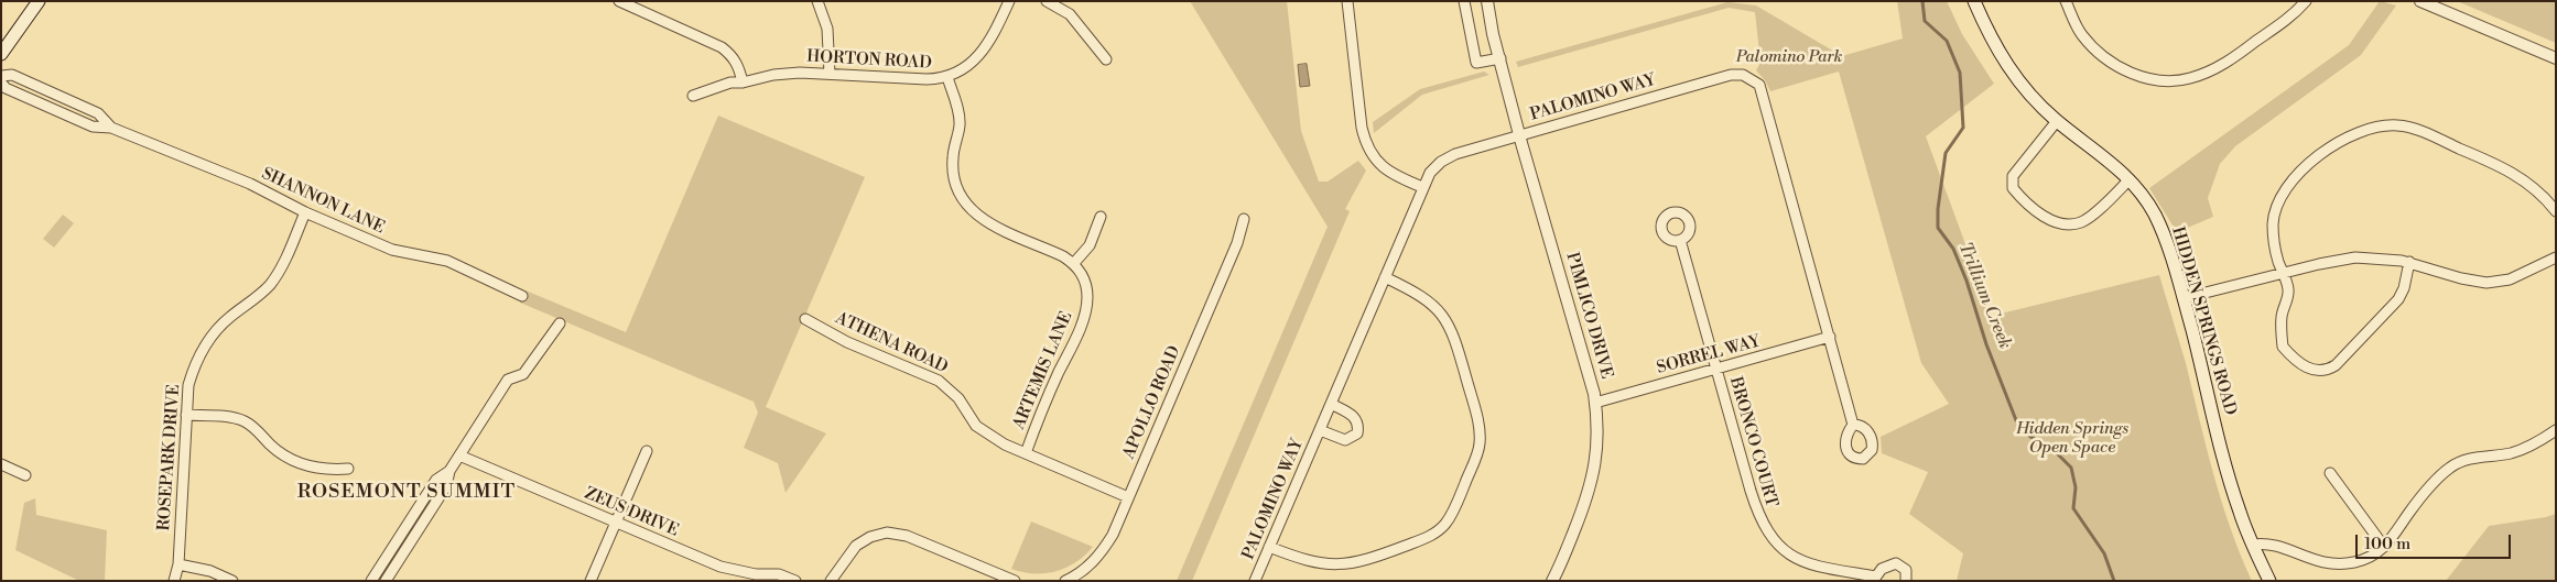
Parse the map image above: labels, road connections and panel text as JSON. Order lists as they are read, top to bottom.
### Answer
{
  "streets": {
    "main road": ["HIDDEN SPRINGS ROAD"],
    "street": [
      "HORTON ROAD",
      "PALOMINO WAY",
      "SHANNON LANE",
      "PIMLICO DRIVE",
      "ATHENA ROAD",
      "SORREL WAY",
      "ARTEMIS LANE",
      "APOLLO ROAD",
      "BRONCO COURT",
      "ROSEPARK DRIVE",
      "ZEUS DRIVE"
    ]
  },
  "crossings": [
    ["PALOMINO WAY", "PIMLICO DRIVE"],
    ["PALOMINO WAY", "SORREL WAY"],
    ["SHANNON LANE", "ROSEPARK DRIVE"],
    ["PIMLICO DRIVE", "SORREL WAY"],
    ["ATHENA ROAD", "ARTEMIS LANE"],
    ["ATHENA ROAD", "APOLLO ROAD"],
    ["SORREL WAY", "BRONCO COURT"]
  ],
  "districts": ["ROSEMONT SUMMIT"],
  "water": ["Trillium Creek"],
  "parks": ["Palomino Park", "Hidden Springs Open Space"],
  "scale_bar": "100 m"
}
